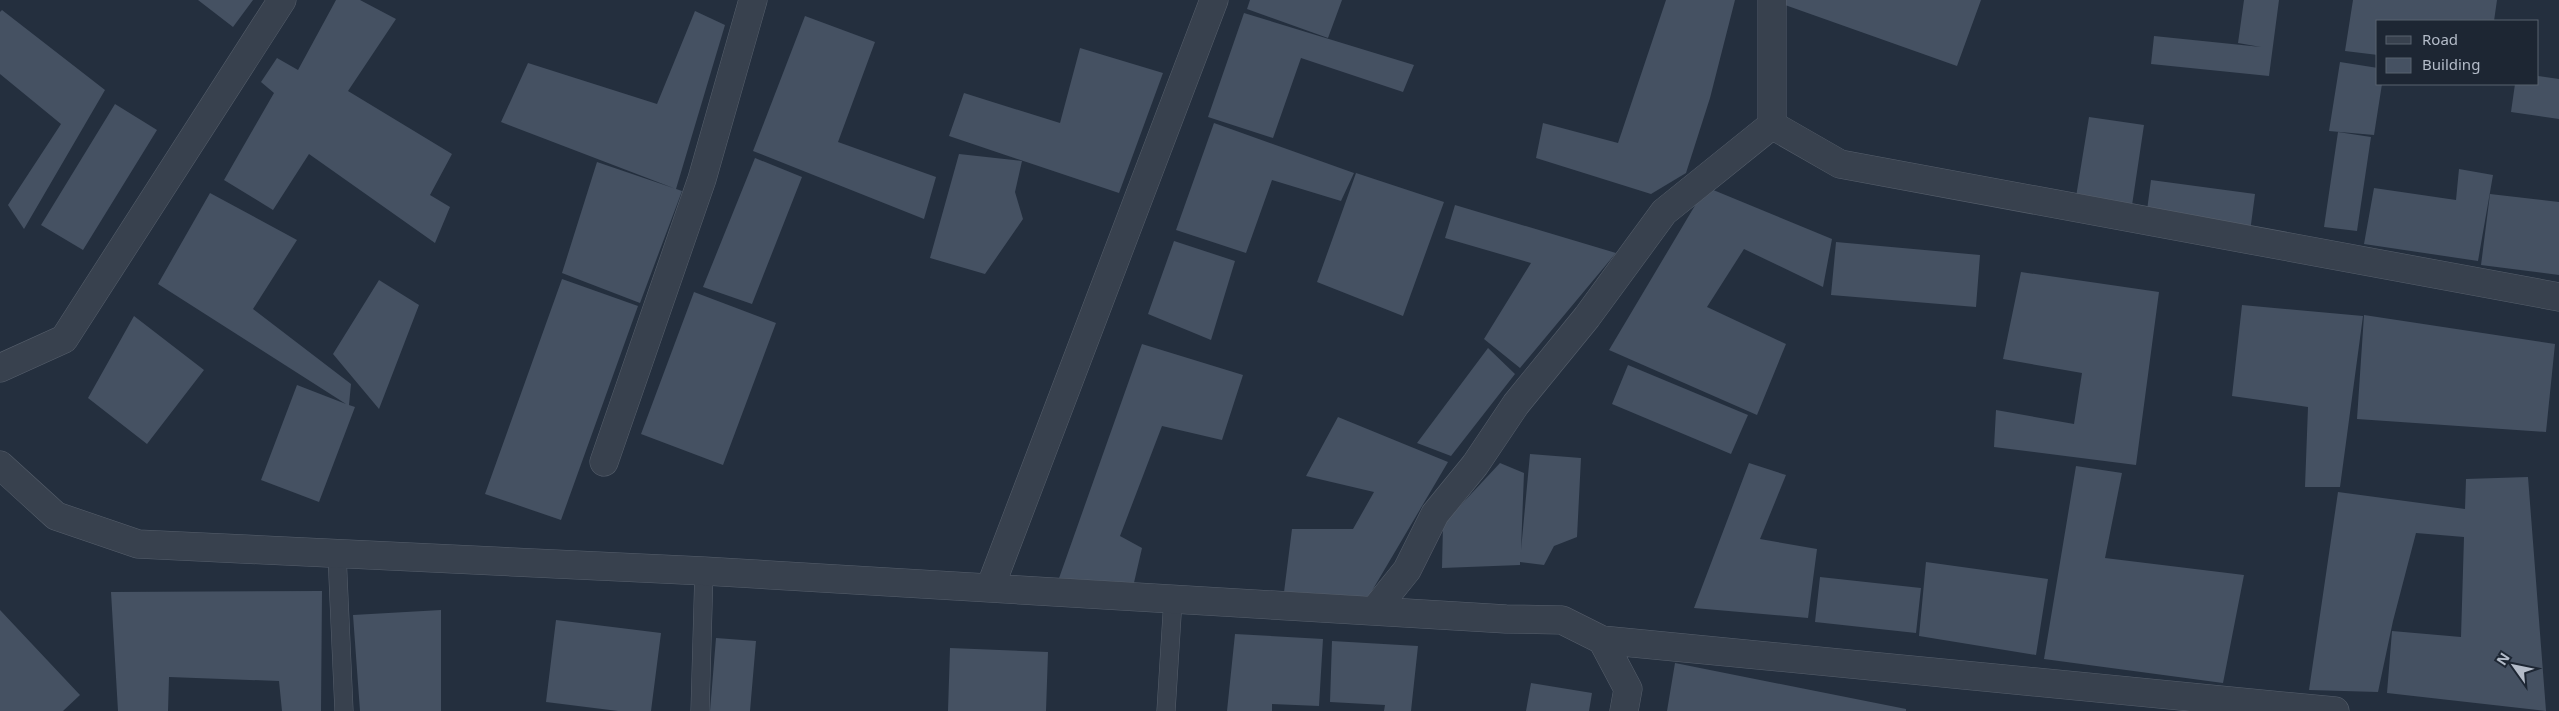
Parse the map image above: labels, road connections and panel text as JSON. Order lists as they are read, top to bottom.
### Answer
{
  "legend": ["Road", "Building"],
  "north": "top left"
}
